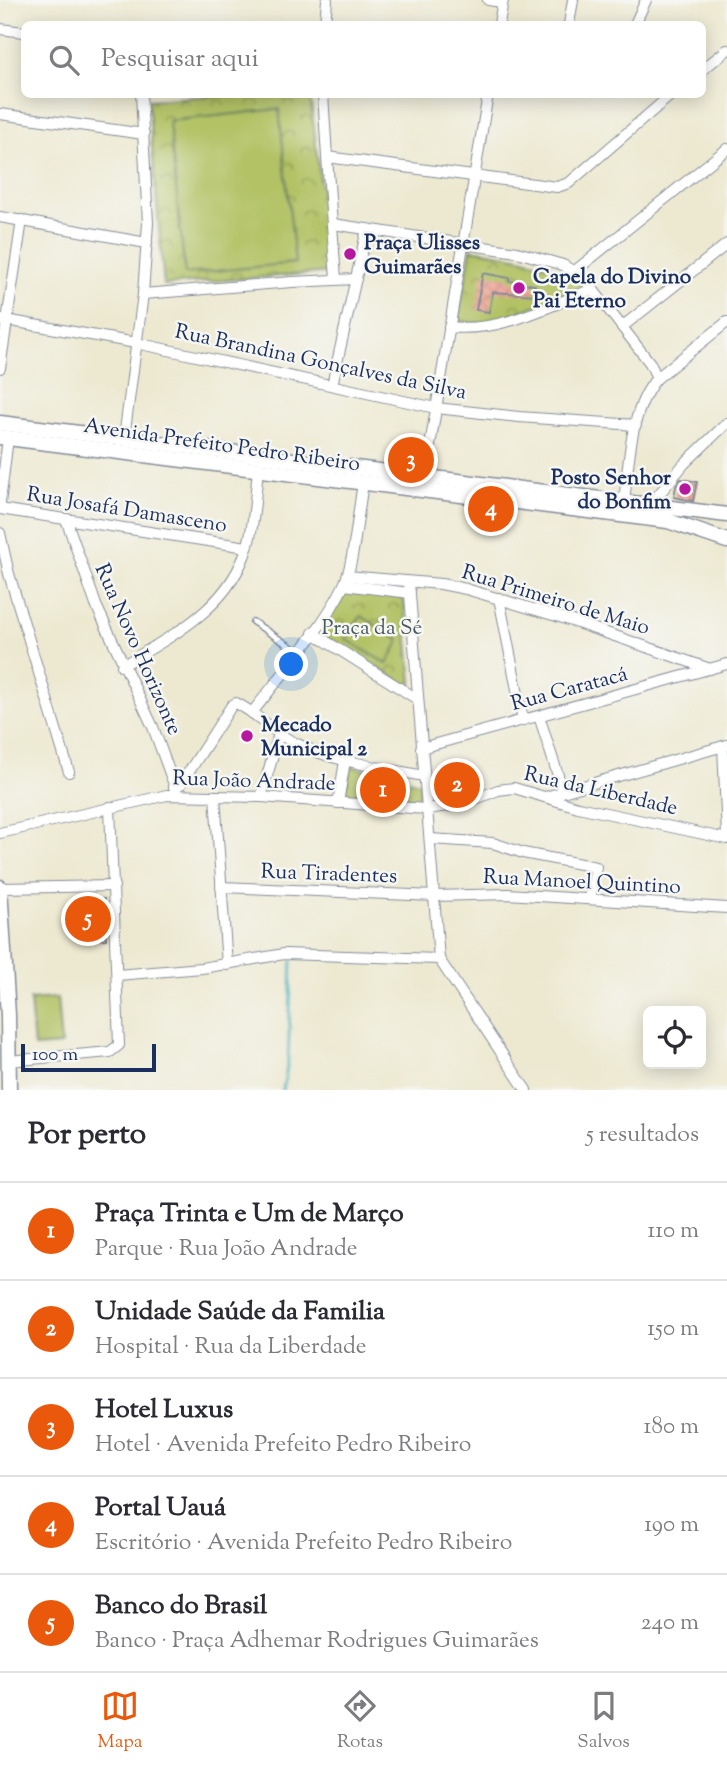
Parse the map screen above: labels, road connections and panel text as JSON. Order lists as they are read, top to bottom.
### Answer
{
  "streets": {
    "main road": ["Avenida Prefeito Pedro Ribeiro"],
    "street": [
      "Rua Brandina Gonçalves da Silva",
      "Rua Josafá Damasceno",
      "Rua Primeiro de Maio",
      "Rua Novo Horizonte",
      "Rua Caratacá",
      "Rua João Andrade",
      "Rua da Liberdade",
      "Rua Tiradentes",
      "Rua Manoel Quintino"
    ]
  },
  "crossings": [
    ["Rua Josafá Damasceno", "Rua Novo Horizonte"],
    ["Rua Primeiro de Maio", "Rua Caratacá"],
    ["Rua Novo Horizonte", "Rua João Andrade"],
    ["Rua João Andrade", "Rua da Liberdade"],
    ["Rua Tiradentes", "Rua Manoel Quintino"]
  ],
  "parks": ["Praça da Sé"],
  "places": [
    "Praça Ulisses Guimarães",
    "Capela do Divino Pai Eterno",
    "Posto Senhor do Bonfim",
    "Mecado Municipal 2"
  ],
  "scale_bar": "100 m",
  "page": {
    "search": "Pesquisar aqui",
    "pins": [
      "3",
      "4",
      "2",
      "1",
      "5"
    ],
    "scale": "100 m",
    "heading": ["Por perto", "5 resultados"],
    "list": [
      {
        "mark": "1",
        "name": "Praça Trinta e Um de Março",
        "note": "Parque · Rua João Andrade",
        "value": "110 m"
      },
      {
        "mark": "2",
        "name": "Unidade Saúde da Familia",
        "note": "Hospital · Rua da Liberdade",
        "value": "150 m"
      },
      {
        "mark": "3",
        "name": "Hotel Luxus",
        "note": "Hotel · Avenida Prefeito Pedro Ribeiro",
        "value": "180 m"
      },
      {
        "mark": "4",
        "name": "Portal Uauá",
        "note": "Escritório · Avenida Prefeito Pedro Ribeiro",
        "value": "190 m"
      },
      {
        "mark": "5",
        "name": "Banco do Brasil",
        "note": "Banco · Praça Adhemar Rodrigues Guimarães",
        "value": "240 m"
      }
    ],
    "nav": ["Mapa", "Rotas", "Salvos"]
  }
}
